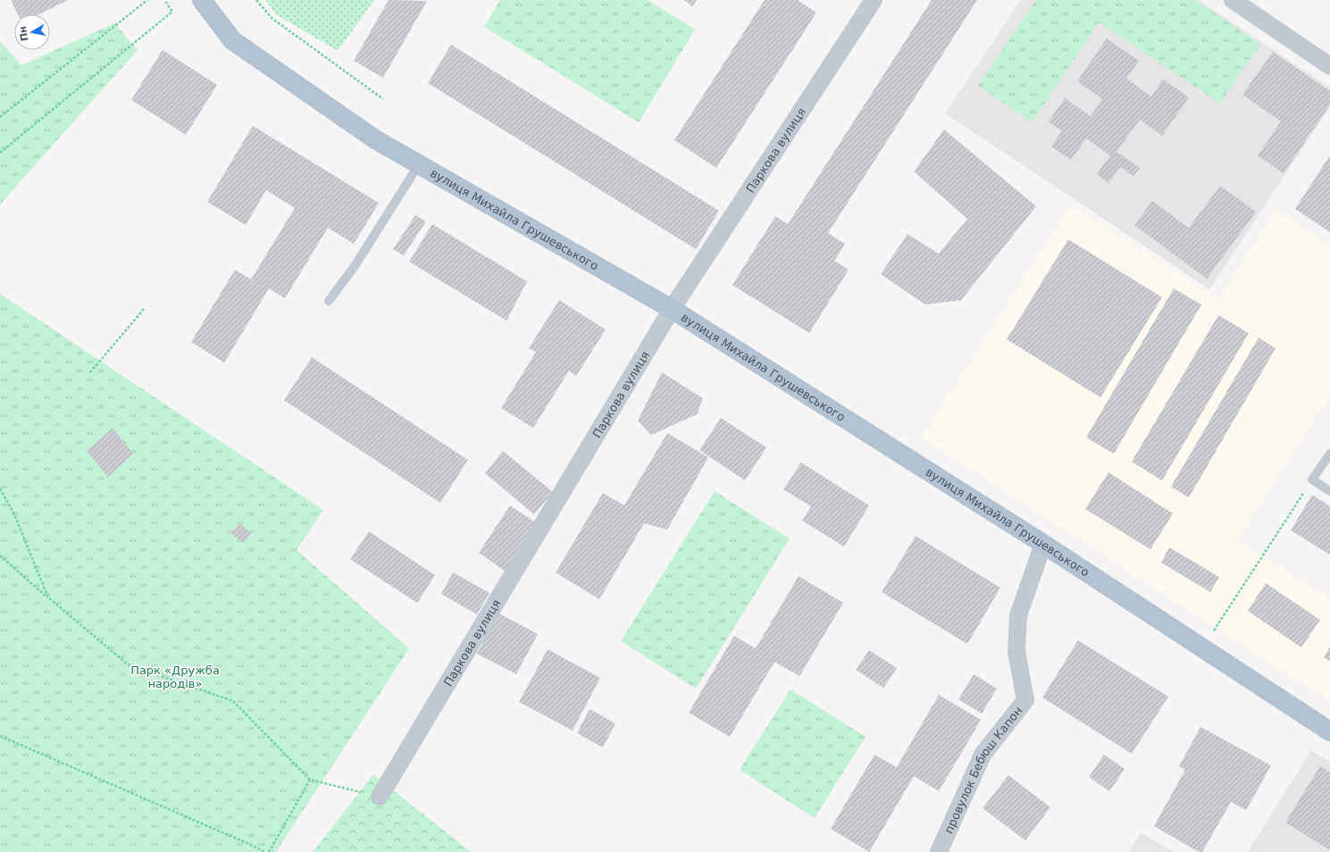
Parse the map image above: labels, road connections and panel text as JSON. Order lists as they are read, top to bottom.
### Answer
{
  "streets": {
    "main road": ["вулиця Михайла Грушевського"],
    "street": ["Паркова вулиця", "провулок Бебюш Капон"]
  },
  "crossings": [
    ["Паркова вулиця", "вулиця Михайла Грушевського"],
    ["вулиця Михайла Грушевського", "провулок Бебюш Капон"]
  ],
  "parks": ["Парк «Дружба народів»"],
  "north": "left"
}
